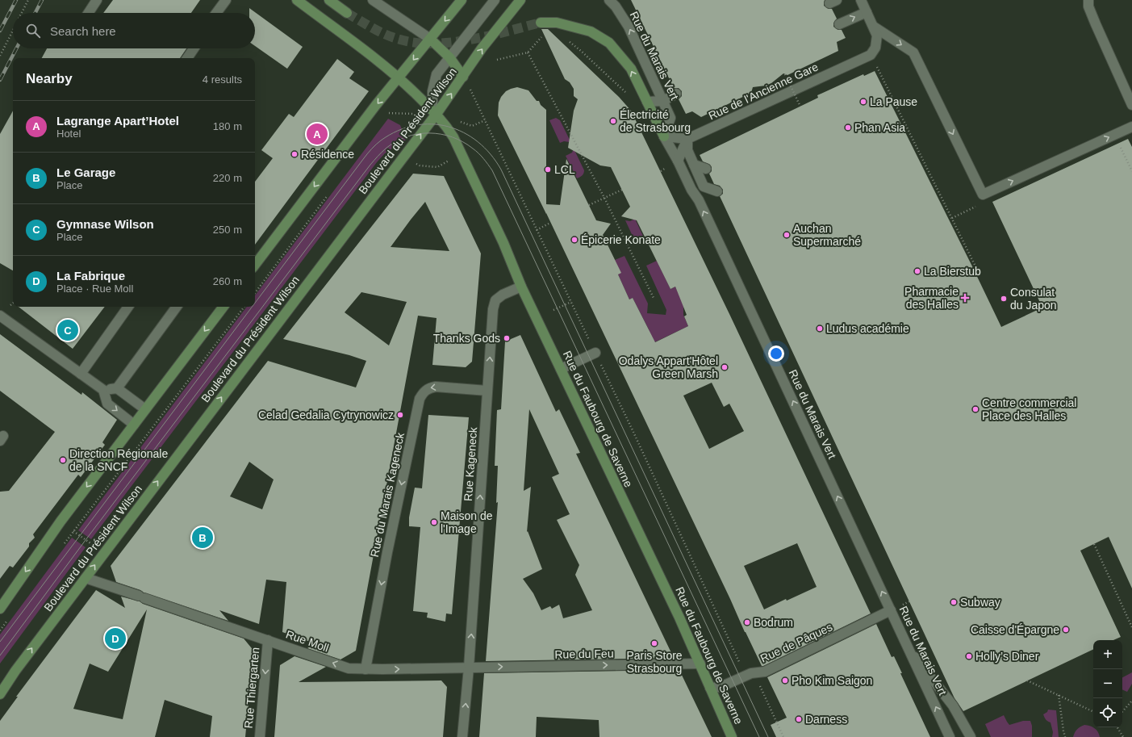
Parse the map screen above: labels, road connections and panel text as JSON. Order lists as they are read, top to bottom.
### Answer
{
  "streets": {
    "main road": ["Boulevard du Président Wilson", "Rue du Faubourg de Saverne"],
    "street": [
      "Rue du Marais Vert",
      "Rue de l'Ancienne Gare",
      "Rue Kageneck",
      "Rue du Marais Kageneck",
      "Rue Moll",
      "Rue de Pâques",
      "Rue du Feu",
      "Rue Thiergarten"
    ]
  },
  "crossings": [
    ["Rue du Marais Vert", "Rue de Pâques"],
    ["Boulevard du Président Wilson", "Rue du Faubourg de Saverne"],
    ["Boulevard du Président Wilson", "Rue Moll"],
    ["Rue du Faubourg de Saverne", "Rue Kageneck"],
    ["Rue du Faubourg de Saverne", "Rue de Pâques"],
    ["Rue du Faubourg de Saverne", "Rue du Feu"],
    ["Rue Kageneck", "Rue du Marais Kageneck"],
    ["Rue Kageneck", "Rue Moll"],
    ["Rue Kageneck", "Rue du Feu"],
    ["Rue du Marais Kageneck", "Rue Moll"],
    ["Rue Moll", "Rue du Feu"],
    ["Rue Moll", "Rue Thiergarten"]
  ],
  "one_way": [
    "Rue du Marais Vert",
    "Rue Kageneck",
    "Rue du Marais Kageneck",
    "Rue du Feu",
    "Rue Thiergarten"
  ],
  "places": {
    "other": [
      "La Pause",
      "Électricité de Strasbourg",
      "Phan Asia",
      "Résidence",
      "LCL",
      "Auchan Supermarché",
      "Épicerie Konate",
      "La Bierstub",
      "Consulat du Japon",
      "Ludus académie",
      "Thanks Gods",
      "Odalys Appart'Hôtel Green Marsh",
      "Centre commercial Place des Halles",
      "Celad Gedalia Cytrynowicz",
      "Direction Régionale de la SNCF",
      "Maison de l'Image",
      "Subway",
      "Bodrum",
      "Caisse d'Épargne",
      "Paris Store Strasbourg",
      "Holly’s Diner",
      "Pho Kim Saigon",
      "Darness"
    ],
    "health": ["Pharmacie des Halles"]
  },
  "page": {
    "search": "Search here",
    "heading": ["Nearby", "4 results"],
    "list": [
      {
        "mark": "A",
        "name": "Lagrange Apart’Hotel",
        "note": "Hotel",
        "value": "180 m"
      },
      {
        "mark": "B",
        "name": "Le Garage",
        "note": "Place",
        "value": "220 m"
      },
      {
        "mark": "C",
        "name": "Gymnase Wilson",
        "note": "Place",
        "value": "250 m"
      },
      {
        "mark": "D",
        "name": "La Fabrique",
        "note": "Place · Rue Moll",
        "value": "260 m"
      }
    ],
    "pins": [
      "A",
      "C",
      "B",
      "D"
    ],
    "map_buttons": ["+", "−"]
  }
}
